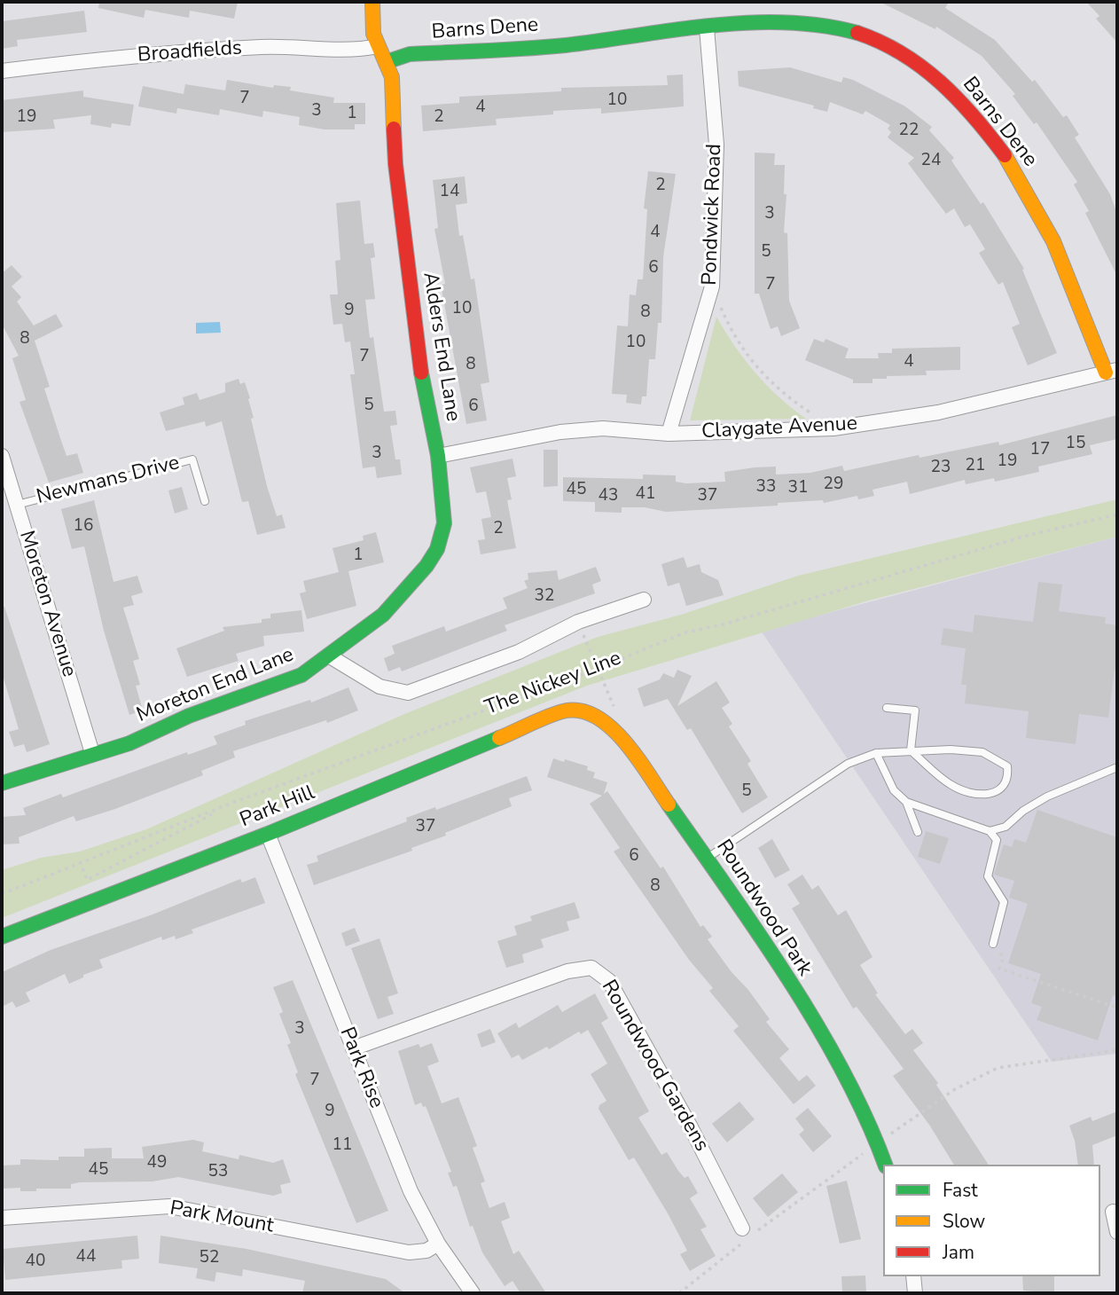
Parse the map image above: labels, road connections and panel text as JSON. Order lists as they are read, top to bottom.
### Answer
{
  "streets": {
    "street": [
      "Barns Dene",
      "Broadfields",
      "Pondwick Road",
      "Alders End Lane",
      "Claygate Avenue",
      "Moreton Avenue",
      "Moreton End Lane",
      "Park Hill",
      "Roundwood Park",
      "Roundwood Gardens",
      "Park Rise",
      "Park Mount"
    ],
    "lane": ["Newmans Drive"],
    "path": ["The Nickey Line"]
  },
  "crossings": [
    ["Barns Dene", "Pondwick Road"],
    ["Barns Dene", "Alders End Lane"],
    ["Barns Dene", "Claygate Avenue"],
    ["Broadfields", "Alders End Lane"],
    ["Pondwick Road", "Claygate Avenue"],
    ["Alders End Lane", "Claygate Avenue"],
    ["Alders End Lane", "Moreton End Lane"],
    ["Newmans Drive", "Moreton Avenue"],
    ["Moreton Avenue", "Moreton End Lane"],
    ["Park Hill", "Roundwood Park"],
    ["Park Hill", "Park Rise"],
    ["Roundwood Gardens", "Park Rise"],
    ["Park Rise", "Park Mount"]
  ],
  "house_numbers": [
    "7",
    "10",
    "4",
    "3",
    "1",
    "19",
    "2",
    "22",
    "24",
    "2",
    "14",
    "3",
    "4",
    "5",
    "6",
    "7",
    "10",
    "9",
    "8",
    "8",
    "10",
    "7",
    "4",
    "8",
    "5",
    "6",
    "15",
    "17",
    "3",
    "19",
    "21",
    "23",
    "29",
    "33",
    "31",
    "45",
    "41",
    "43",
    "37",
    "16",
    "2",
    "1",
    "32",
    "5",
    "37",
    "6",
    "8",
    "3",
    "7",
    "9",
    "11",
    "49",
    "45",
    "53",
    "44",
    "52",
    "40"
  ],
  "legend": ["Fast", "Slow", "Jam"]
}
